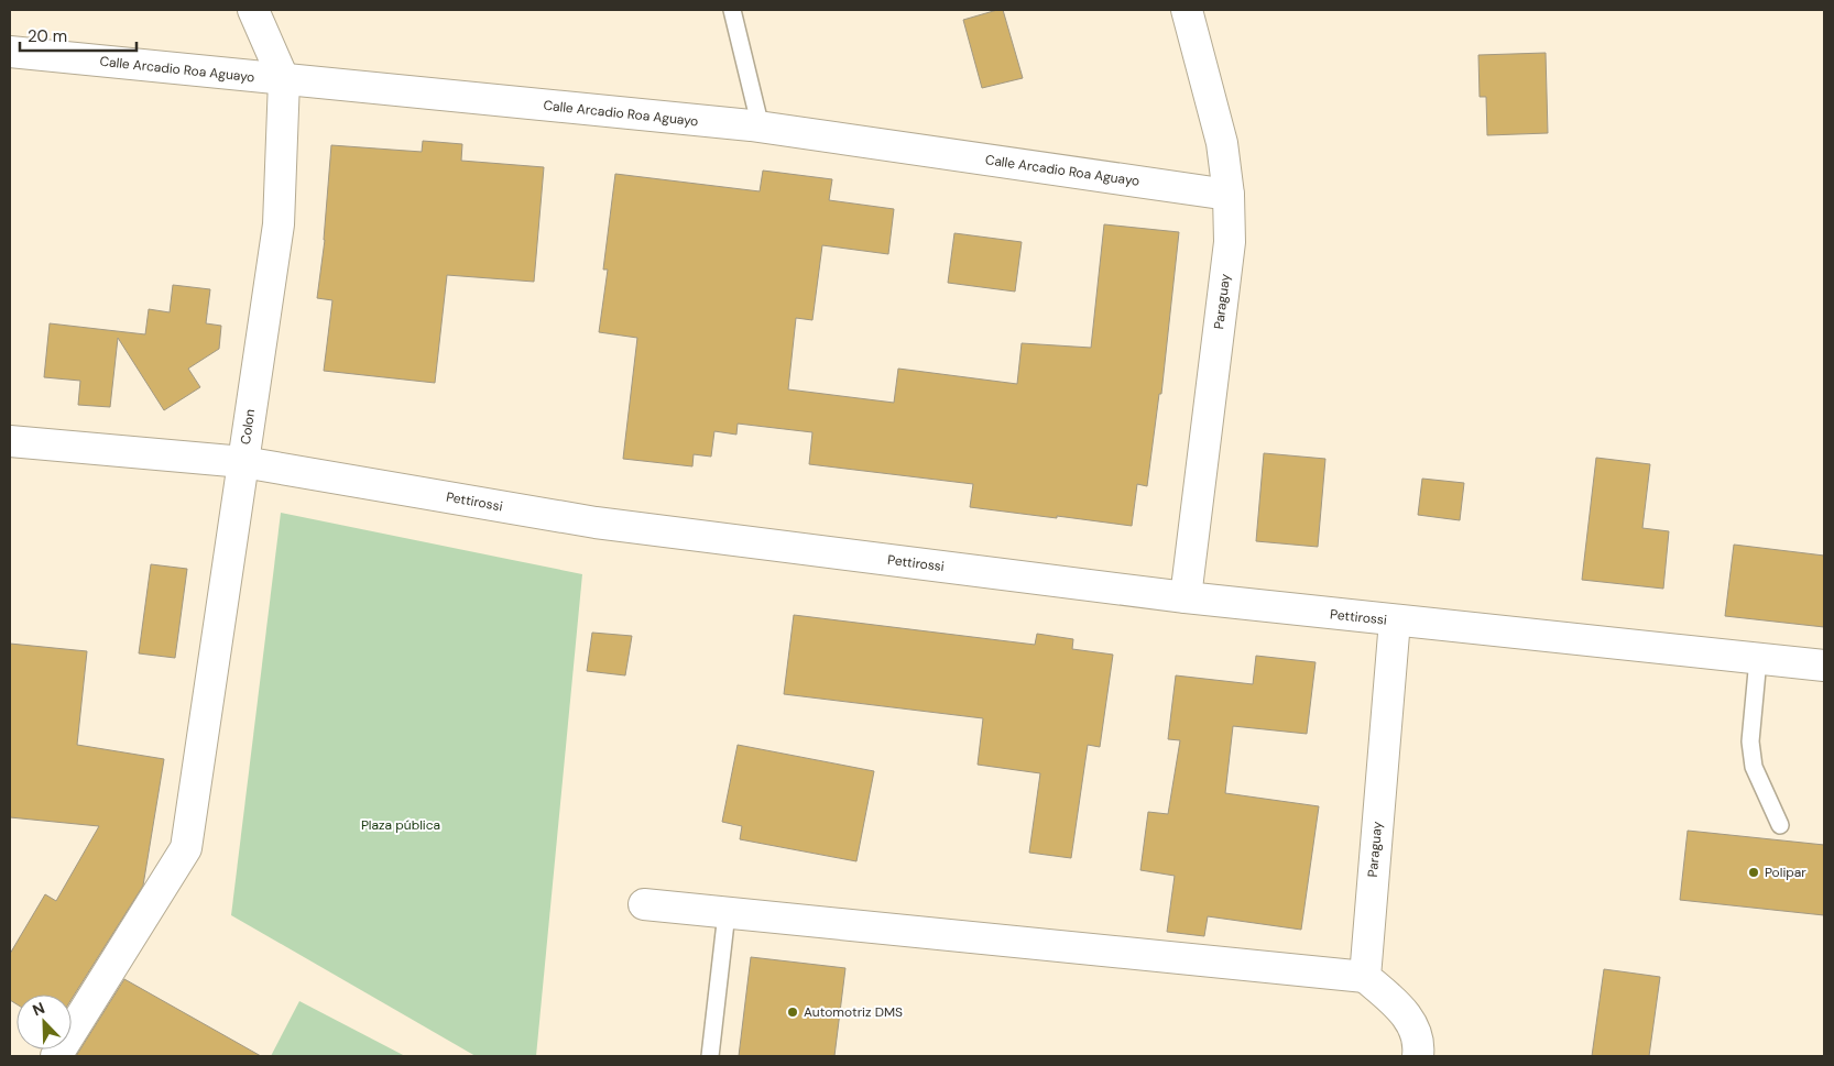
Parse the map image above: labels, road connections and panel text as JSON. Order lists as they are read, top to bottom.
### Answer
{
  "streets": {
    "street": [
      "Calle Arcadio Roa Aguayo",
      "Paraguay",
      "Colon",
      "Pettirossi"
    ]
  },
  "crossings": [
    ["Calle Arcadio Roa Aguayo", "Paraguay"],
    ["Calle Arcadio Roa Aguayo", "Colon"],
    ["Paraguay", "Pettirossi"],
    ["Colon", "Pettirossi"]
  ],
  "parks": ["Plaza pública"],
  "places": ["Polipar", "Automotriz DMS"],
  "scale_bar": "20 m",
  "north": "top left"
}
